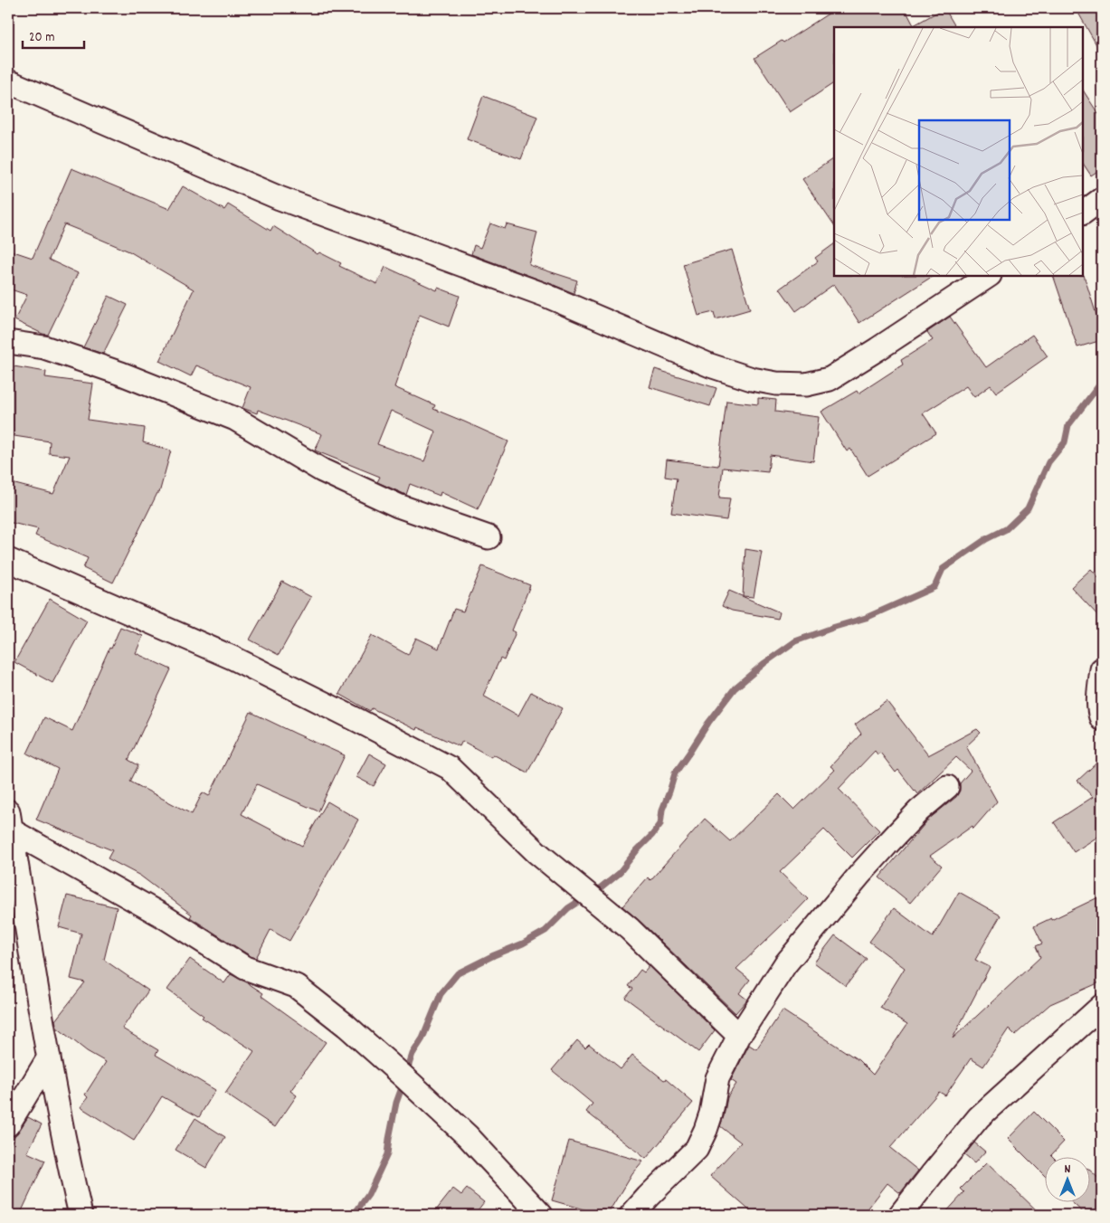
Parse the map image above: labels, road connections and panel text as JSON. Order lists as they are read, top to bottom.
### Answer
{
  "scale_bar": "20 m",
  "north": "top"
}
